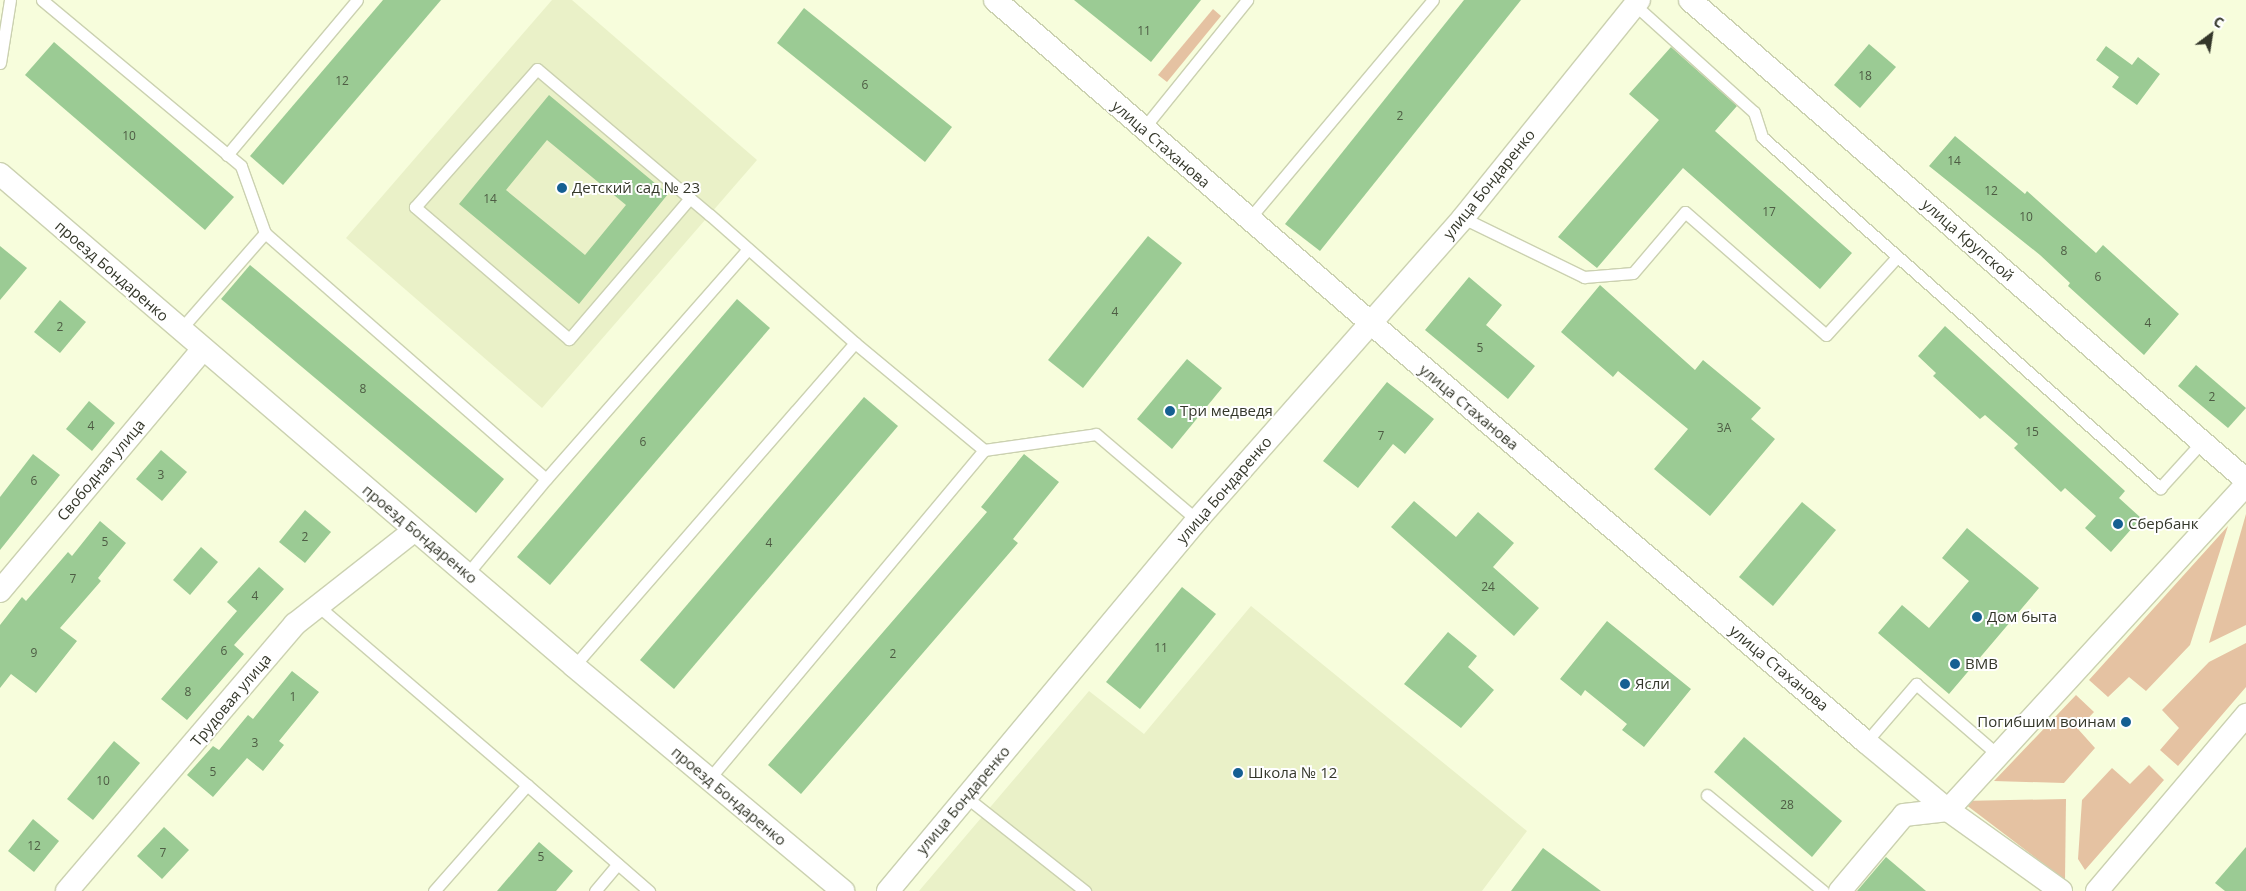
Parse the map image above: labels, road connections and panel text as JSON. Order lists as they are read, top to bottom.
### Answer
{
  "streets": {
    "street": [
      "улица Стаханова",
      "улица Бондаренко",
      "улица Крупской",
      "проезд Бондаренко",
      "Свободная улица",
      "Трудовая улица"
    ]
  },
  "crossings": [
    ["улица Стаханова", "улица Бондаренко"],
    ["проезд Бондаренко", "Свободная улица"],
    ["проезд Бондаренко", "Трудовая улица"]
  ],
  "places": [
    "Детский сад № 23",
    "Три медведя",
    "Сбербанк",
    "Дом быта",
    "ВМВ",
    "Ясли",
    "Погибшим воинам",
    "Школа № 12"
  ],
  "house_numbers": [
    "11",
    "18",
    "12",
    "6",
    "2",
    "10",
    "14",
    "12",
    "14",
    "17",
    "10",
    "8",
    "6",
    "4",
    "4",
    "2",
    "5",
    "8",
    "2",
    "4",
    "3А",
    "15",
    "7",
    "6",
    "3",
    "6",
    "2",
    "5",
    "4",
    "7",
    "24",
    "4",
    "11",
    "6",
    "9",
    "2",
    "8",
    "1",
    "3",
    "5",
    "10",
    "28",
    "12",
    "7",
    "5"
  ],
  "north": "top right"
}
